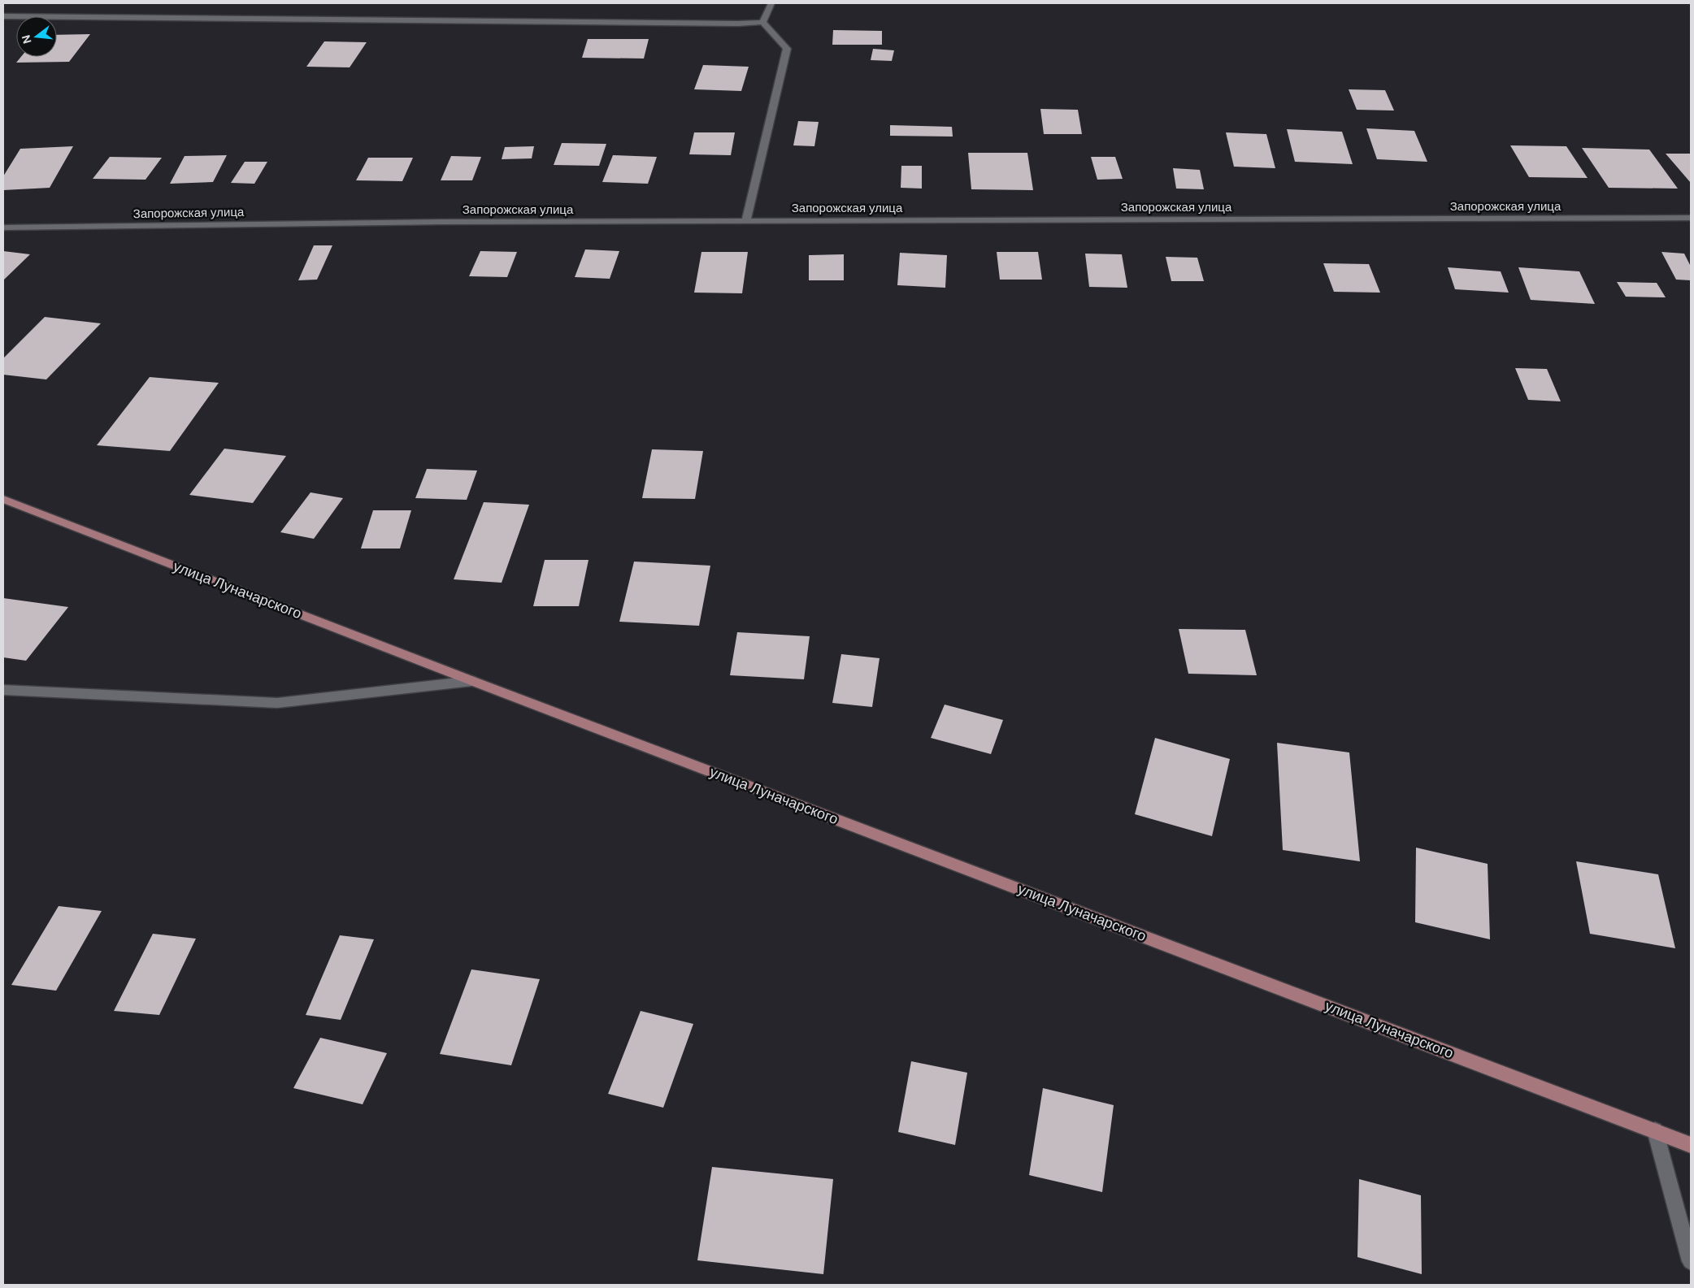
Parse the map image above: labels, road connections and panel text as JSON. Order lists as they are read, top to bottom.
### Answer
{
  "streets": {
    "main road": ["улица Луначарского"],
    "street": ["Запорожская улица"]
  },
  "north": "left"
}
